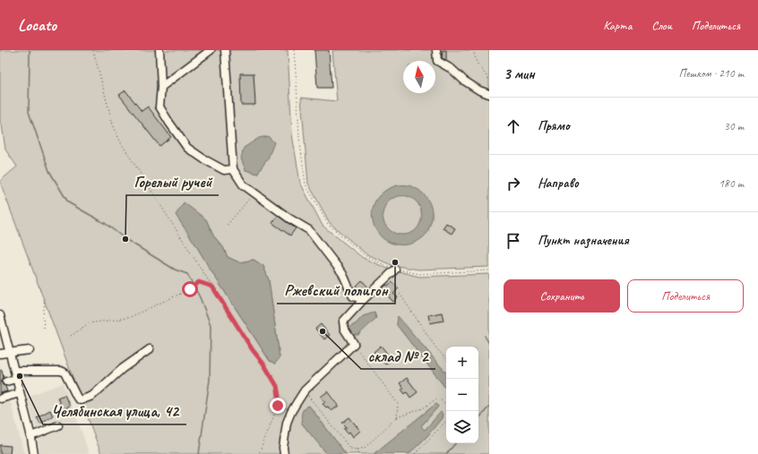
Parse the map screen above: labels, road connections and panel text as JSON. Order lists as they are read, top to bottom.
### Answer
{
  "places": [
    "Горелый ручей",
    "Ржевский полигон",
    "склад № 2",
    "Челябинская улица, 42"
  ],
  "north": "top",
  "page": {
    "header": "Locato",
    "nav": ["Карта", "Слои", "Поделиться"],
    "heading": ["3 мин", "Пешком · 210 m"],
    "list": [
      ["Прямо", "30 m"],
      ["Направо", "180 m"],
      "Пункт назначения"
    ],
    "buttons": ["Сохранить", "Поделиться"],
    "map_buttons": ["+", "−"]
  }
}
